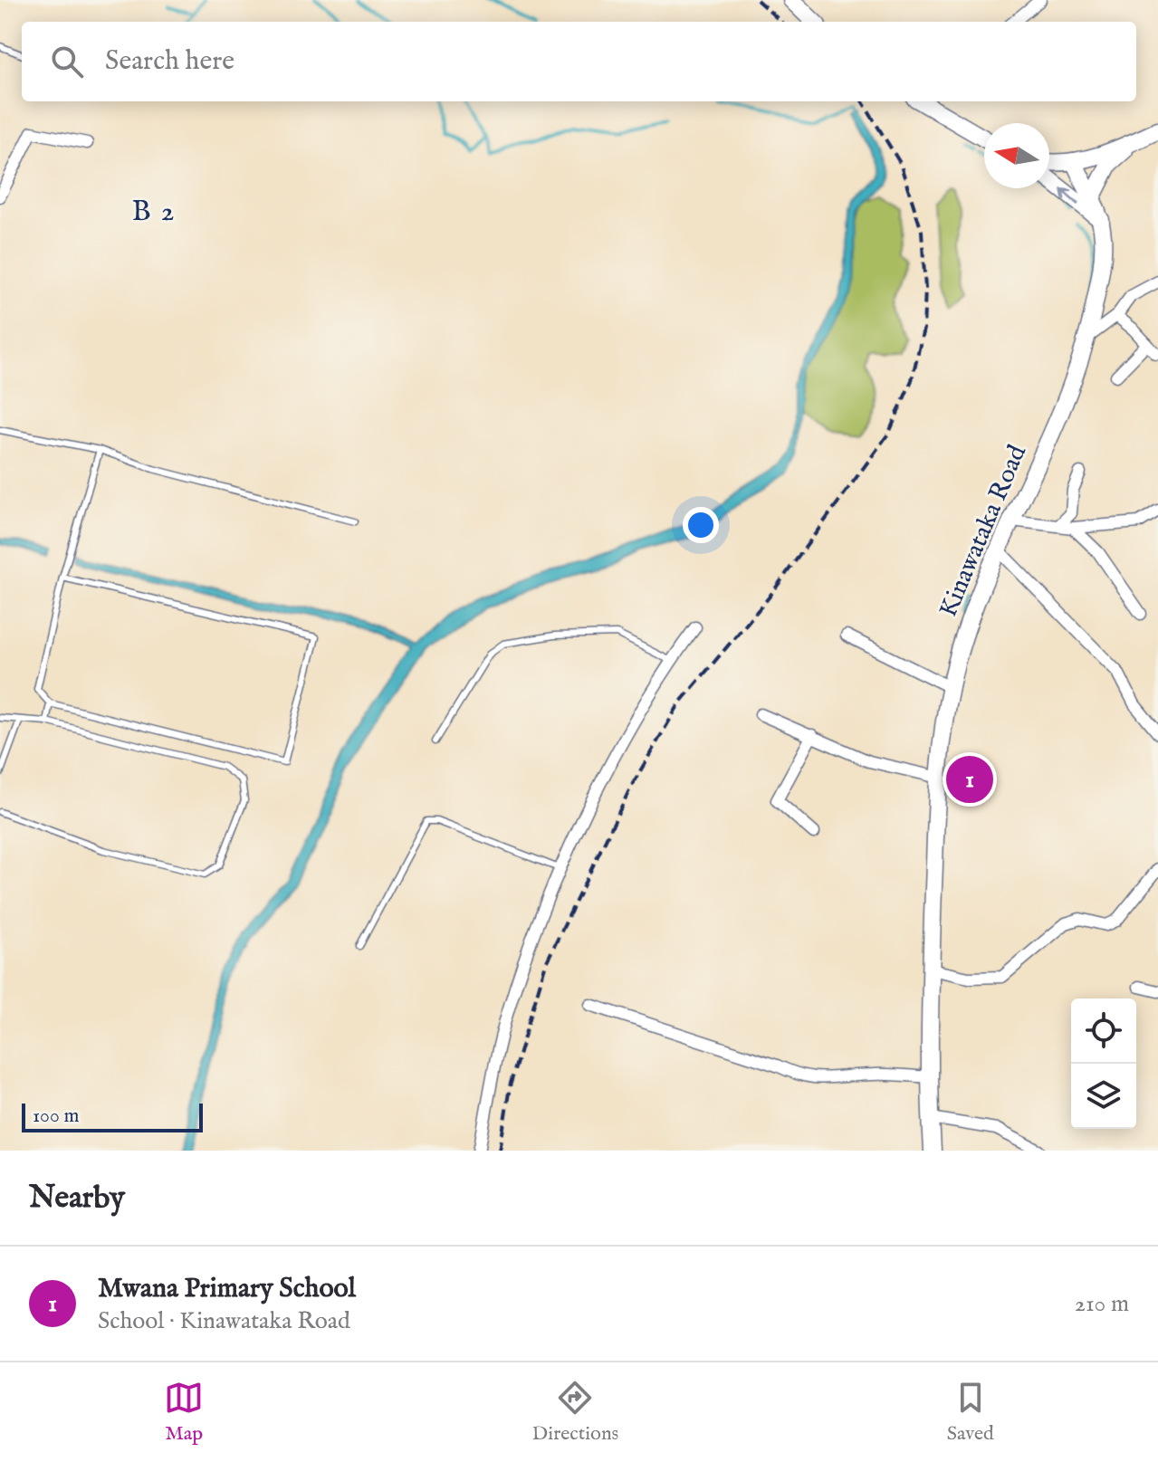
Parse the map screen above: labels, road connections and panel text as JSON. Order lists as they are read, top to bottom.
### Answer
{
  "streets": {
    "street": ["Kinawataka Road"]
  },
  "districts": ["B 2"],
  "scale_bar": "100 m",
  "north": "left",
  "page": {
    "search": "Search here",
    "pins": "1",
    "scale": "100 m",
    "heading": "Nearby",
    "list": [
      {
        "mark": "1",
        "name": "Mwana Primary School",
        "note": "School · Kinawataka Road",
        "value": "210 m"
      }
    ],
    "nav": ["Map", "Directions", "Saved"]
  }
}
